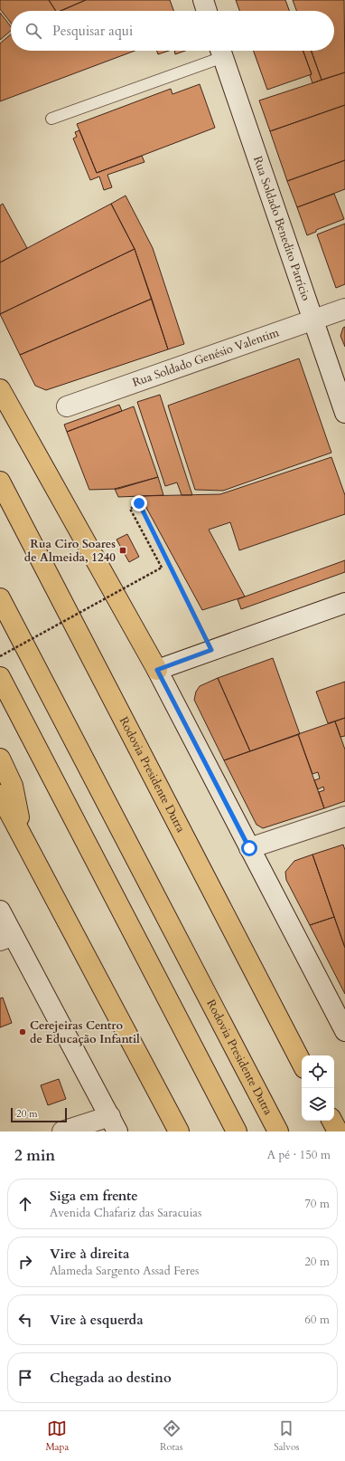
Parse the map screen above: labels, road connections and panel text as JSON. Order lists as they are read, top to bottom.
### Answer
{
  "streets": {
    "highway": ["Rodovia Presidente Dutra"],
    "street": ["Rua Soldado Benedito Patrício", "Rua Soldado Genésio Valentim"]
  },
  "crossings": [
    ["Rua Soldado Benedito Patrício", "Rua Soldado Genésio Valentim"]
  ],
  "places": {
    "transit": ["Rua Ciro Soares de Almeida, 1240"],
    "other": ["Cerejeiras Centro de Educação Infantil"]
  },
  "scale_bar": "20 m",
  "page": {
    "search": "Pesquisar aqui",
    "scale": "20 m",
    "heading": ["2 min", "A pé · 150 m"],
    "list": [
      ["Siga em frente", "Avenida Chafariz das Saracuias", "70 m"],
      ["Vire à direita", "Alameda Sargento Assad Feres", "20 m"],
      ["Vire à esquerda", "60 m"],
      "Chegada ao destino"
    ],
    "nav": ["Mapa", "Rotas", "Salvos"]
  }
}
